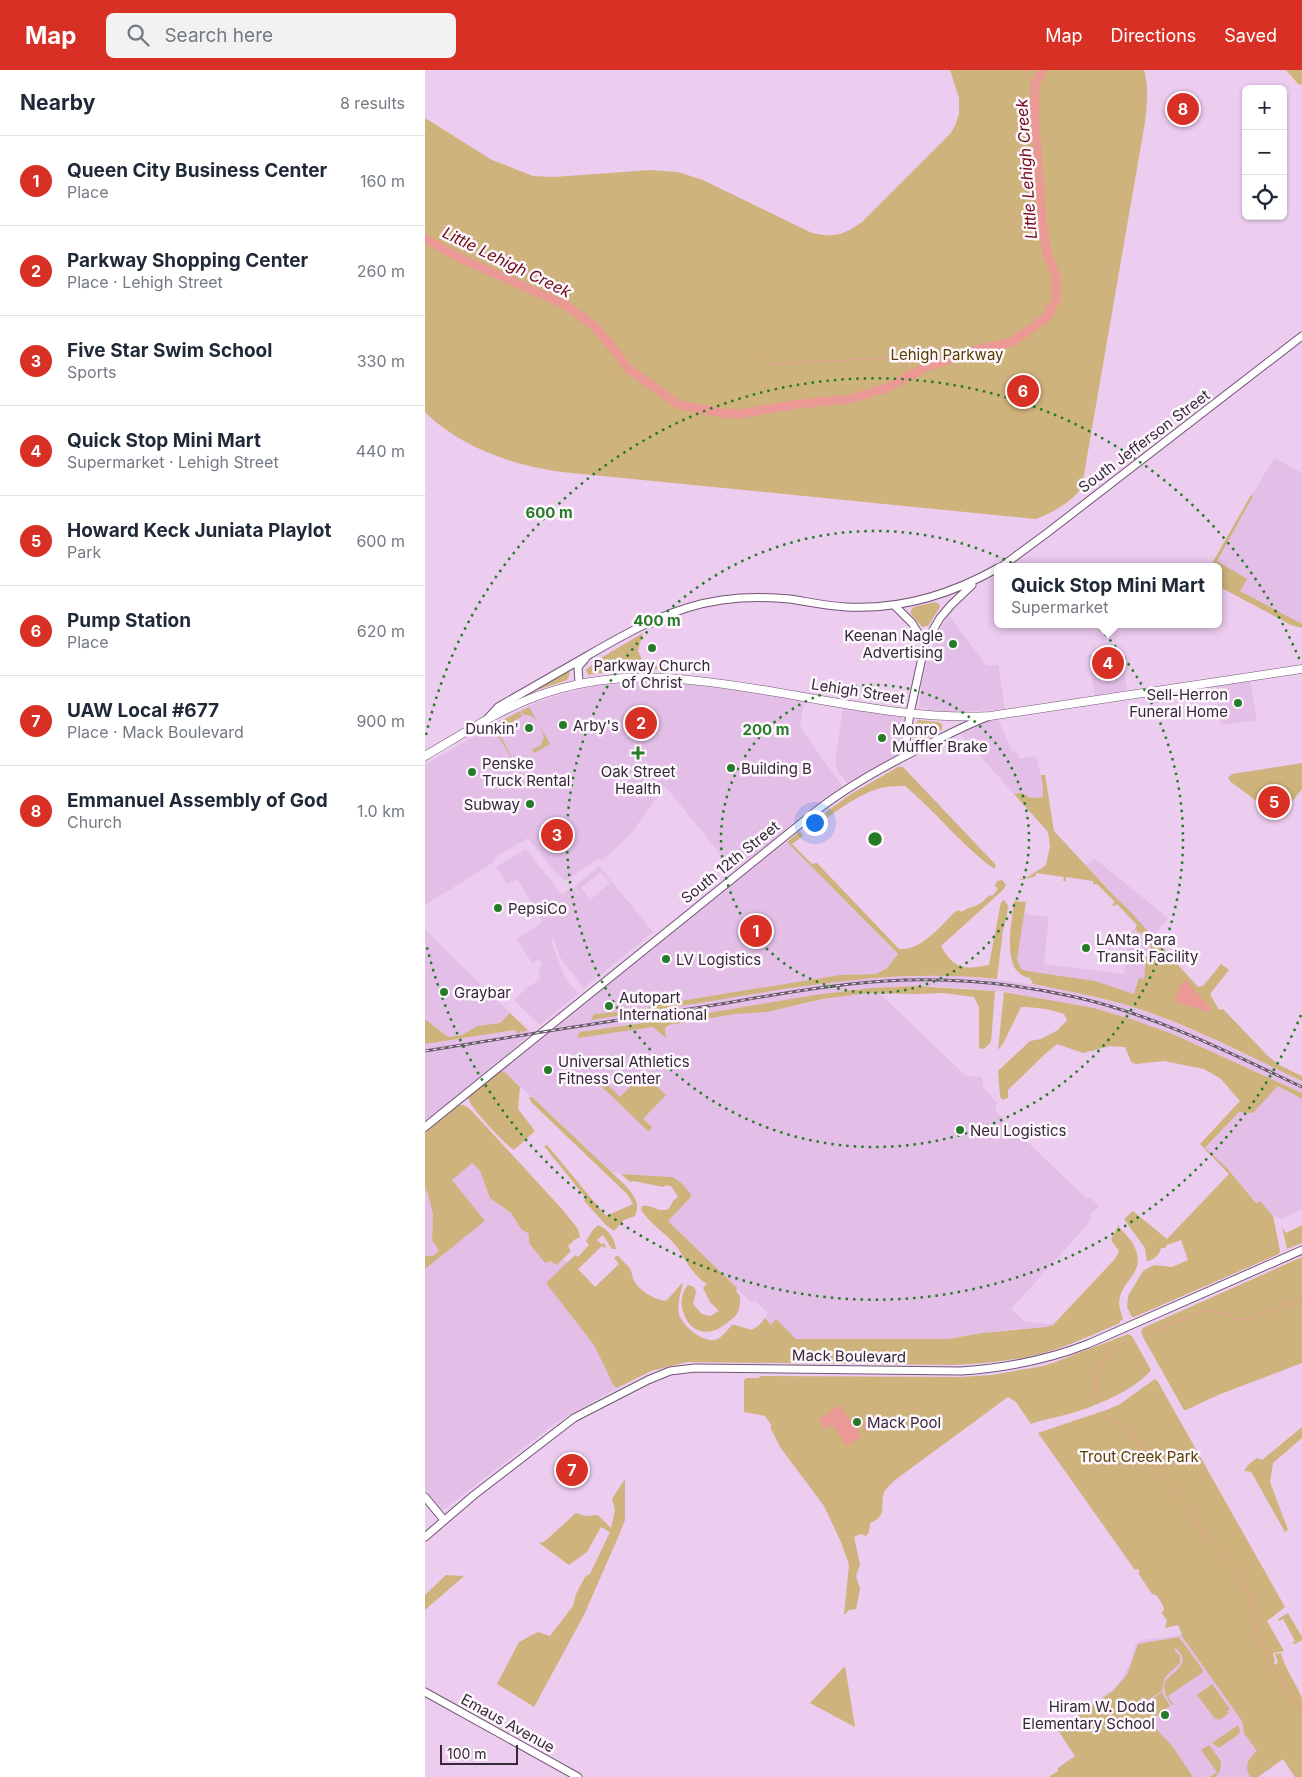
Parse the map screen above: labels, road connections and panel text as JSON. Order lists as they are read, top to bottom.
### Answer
{
  "streets": {
    "main road": [
      "South Jefferson Street",
      "Lehigh Street",
      "South 12th Street",
      "Mack Boulevard",
      "Emaus Avenue"
    ]
  },
  "crossings": [
    ["South Jefferson Street", "Lehigh Street"],
    ["Lehigh Street", "South 12th Street"]
  ],
  "water": ["Little Lehigh Creek"],
  "parks": ["Lehigh Parkway", "Trout Creek Park"],
  "places": {
    "other": [
      "Keenan Nagle Advertising",
      "Parkway Church of Christ",
      "Sell-Herron Funeral Home",
      "Arby's",
      "Dunkin'",
      "Monro Muffler Brake",
      "Building B",
      "Penske Truck Rental",
      "Subway",
      "PepsiCo",
      "LANta Para Transit Facility",
      "LV Logistics",
      "Graybar",
      "Autopart International",
      "Universal Athletics Fitness Center",
      "Neu Logistics",
      "Mack Pool",
      "Hiram W. Dodd Elementary School"
    ],
    "health": ["Oak Street Health"]
  },
  "scale_bar": "100 m",
  "page": {
    "header": "Map",
    "search": "Search here",
    "nav": ["Map", "Directions", "Saved"],
    "heading": ["Nearby", "8 results"],
    "map_buttons": ["+", "−"],
    "pins": [
      "8",
      "6",
      "4",
      "2",
      "5",
      "3",
      "1",
      "7"
    ],
    "list": [
      {
        "mark": "1",
        "name": "Queen City Business Center",
        "note": "Place",
        "value": "160 m"
      },
      {
        "mark": "2",
        "name": "Parkway Shopping Center",
        "note": "Place · Lehigh Street",
        "value": "260 m"
      },
      {
        "mark": "3",
        "name": "Five Star Swim School",
        "note": "Sports",
        "value": "330 m"
      },
      {
        "mark": "4",
        "name": "Quick Stop Mini Mart",
        "note": "Supermarket · Lehigh Street",
        "value": "440 m"
      },
      {
        "mark": "5",
        "name": "Howard Keck Juniata Playlot",
        "note": "Park",
        "value": "600 m"
      },
      {
        "mark": "6",
        "name": "Pump Station",
        "note": "Place",
        "value": "620 m"
      },
      {
        "mark": "7",
        "name": "UAW Local #677",
        "note": "Place · Mack Boulevard",
        "value": "900 m"
      },
      {
        "mark": "8",
        "name": "Emmanuel Assembly of God",
        "note": "Church",
        "value": "1.0 km"
      }
    ],
    "popup": ["Quick Stop Mini Mart", "Supermarket"],
    "scale": "100 m"
  },
  "rings": ["600 m", "400 m", "200 m"]
}
